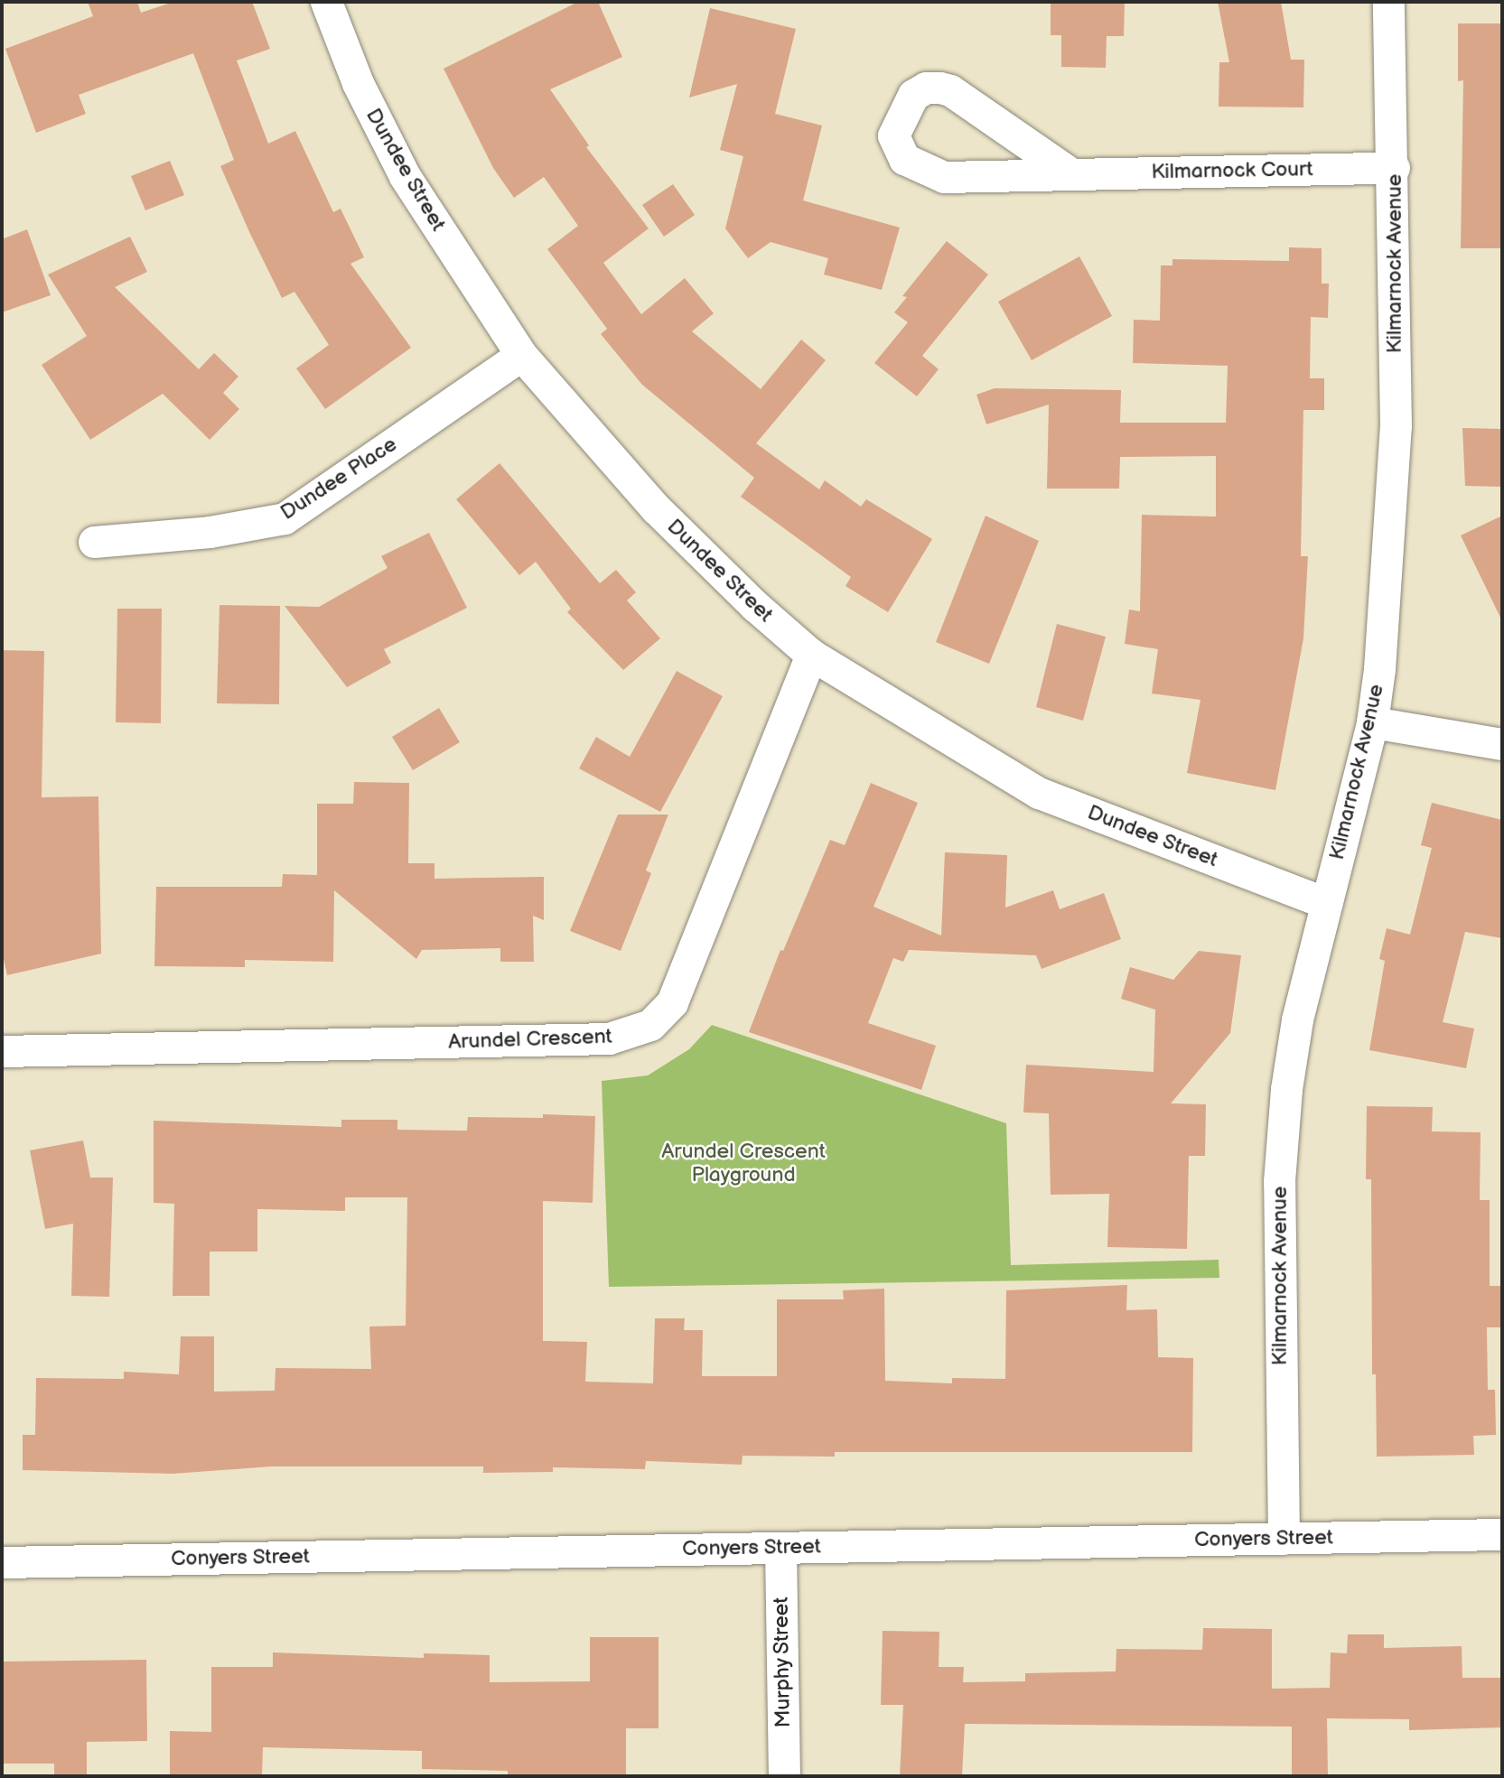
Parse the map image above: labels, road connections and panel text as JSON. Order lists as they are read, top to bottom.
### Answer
{
  "streets": {
    "street": [
      "Dundee Street",
      "Kilmarnock Court",
      "Kilmarnock Avenue",
      "Dundee Place",
      "Arundel Crescent",
      "Conyers Street",
      "Murphy Street"
    ]
  },
  "crossings": [
    ["Dundee Street", "Kilmarnock Avenue"],
    ["Dundee Street", "Dundee Place"],
    ["Dundee Street", "Arundel Crescent"],
    ["Kilmarnock Court", "Kilmarnock Avenue"],
    ["Kilmarnock Avenue", "Conyers Street"],
    ["Conyers Street", "Murphy Street"]
  ],
  "parks": ["Arundel Crescent Playground"]
}
